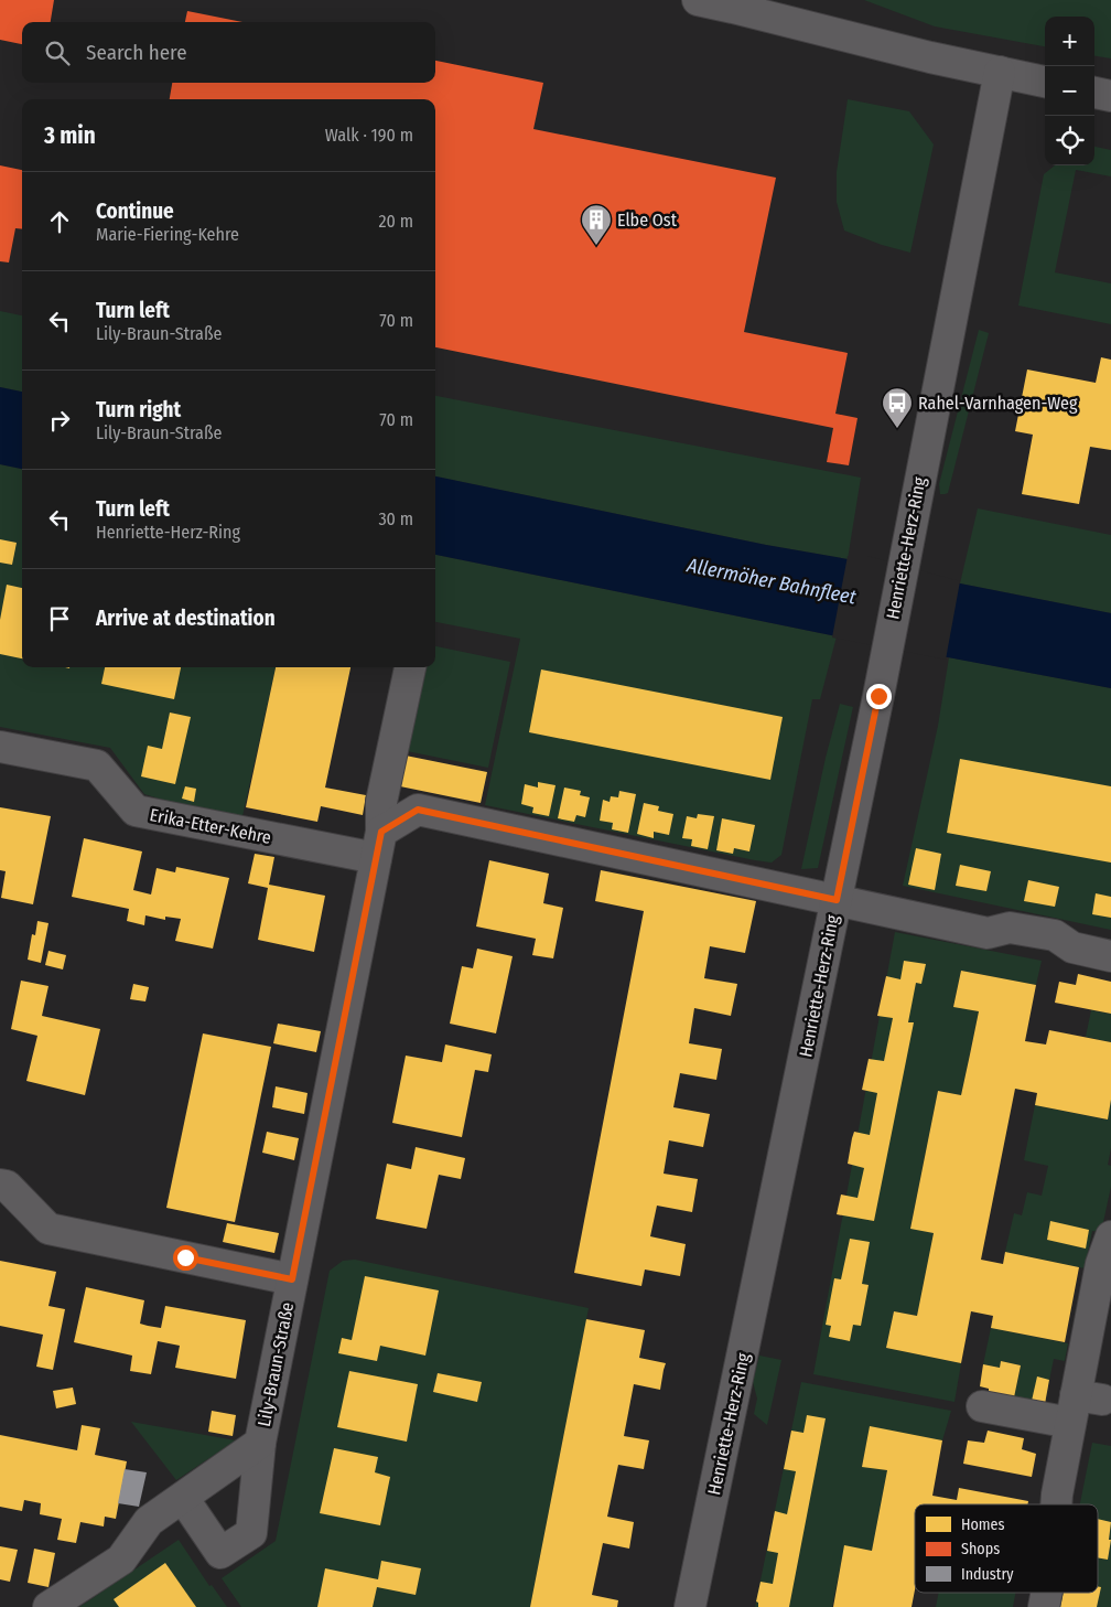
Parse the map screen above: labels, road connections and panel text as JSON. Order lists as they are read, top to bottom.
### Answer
{
  "streets": {
    "street": ["Henriette-Herz-Ring", "Erika-Etter-Kehre", "Lily-Braun-Straße"]
  },
  "crossings": [
    ["Erika-Etter-Kehre", "Lily-Braun-Straße"]
  ],
  "water": ["Allermöher Bahnfleet"],
  "places": {
    "building": ["Elbe Ost"],
    "bus stop": ["Rahel-Varnhagen-Weg"]
  },
  "legend": ["Homes", "Shops", "Industry"],
  "page": {
    "map_buttons": ["+", "−"],
    "search": "Search here",
    "heading": ["3 min", "Walk · 190 m"],
    "list": [
      ["Continue", "Marie-Fiering-Kehre", "20 m"],
      ["Turn left", "Lily-Braun-Straße", "70 m"],
      ["Turn right", "Lily-Braun-Straße", "70 m"],
      ["Turn left", "Henriette-Herz-Ring", "30 m"],
      "Arrive at destination"
    ]
  }
}
